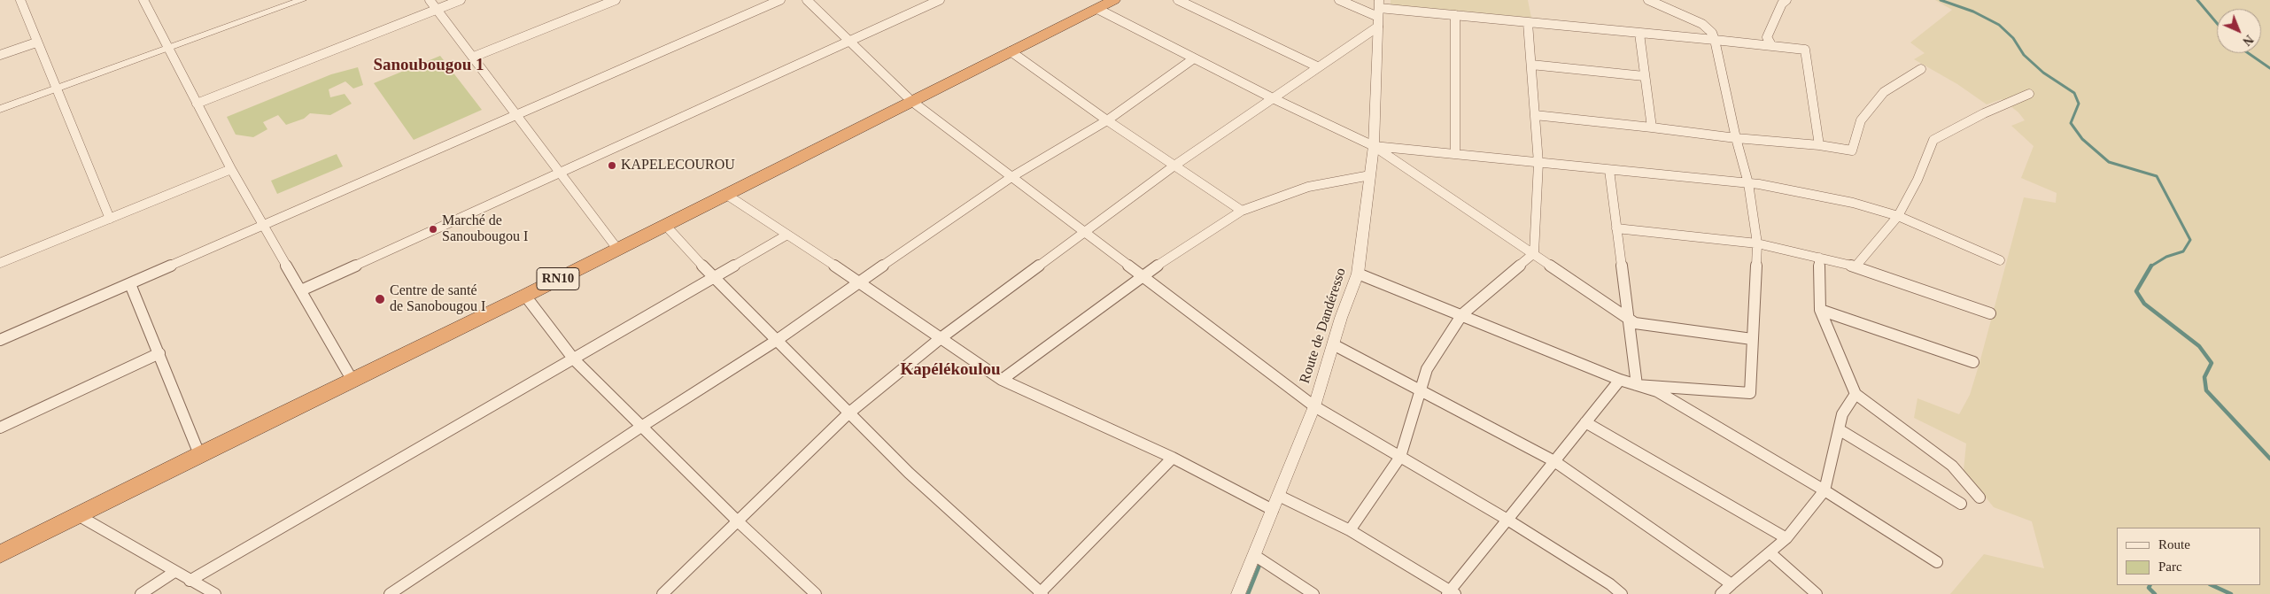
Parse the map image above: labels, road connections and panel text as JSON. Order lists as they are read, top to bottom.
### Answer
{
  "streets": {
    "highway": ["RN10"],
    "street": ["Route de Dandéresso"]
  },
  "districts": ["Sanoubougou 1", "Kapélékoulou"],
  "places": ["KAPELECOUROU", "Marché de Sanoubougou I", "Centre de santé de Sanobougou I"],
  "legend": ["Route", "Parc"],
  "north": "bottom right"
}
